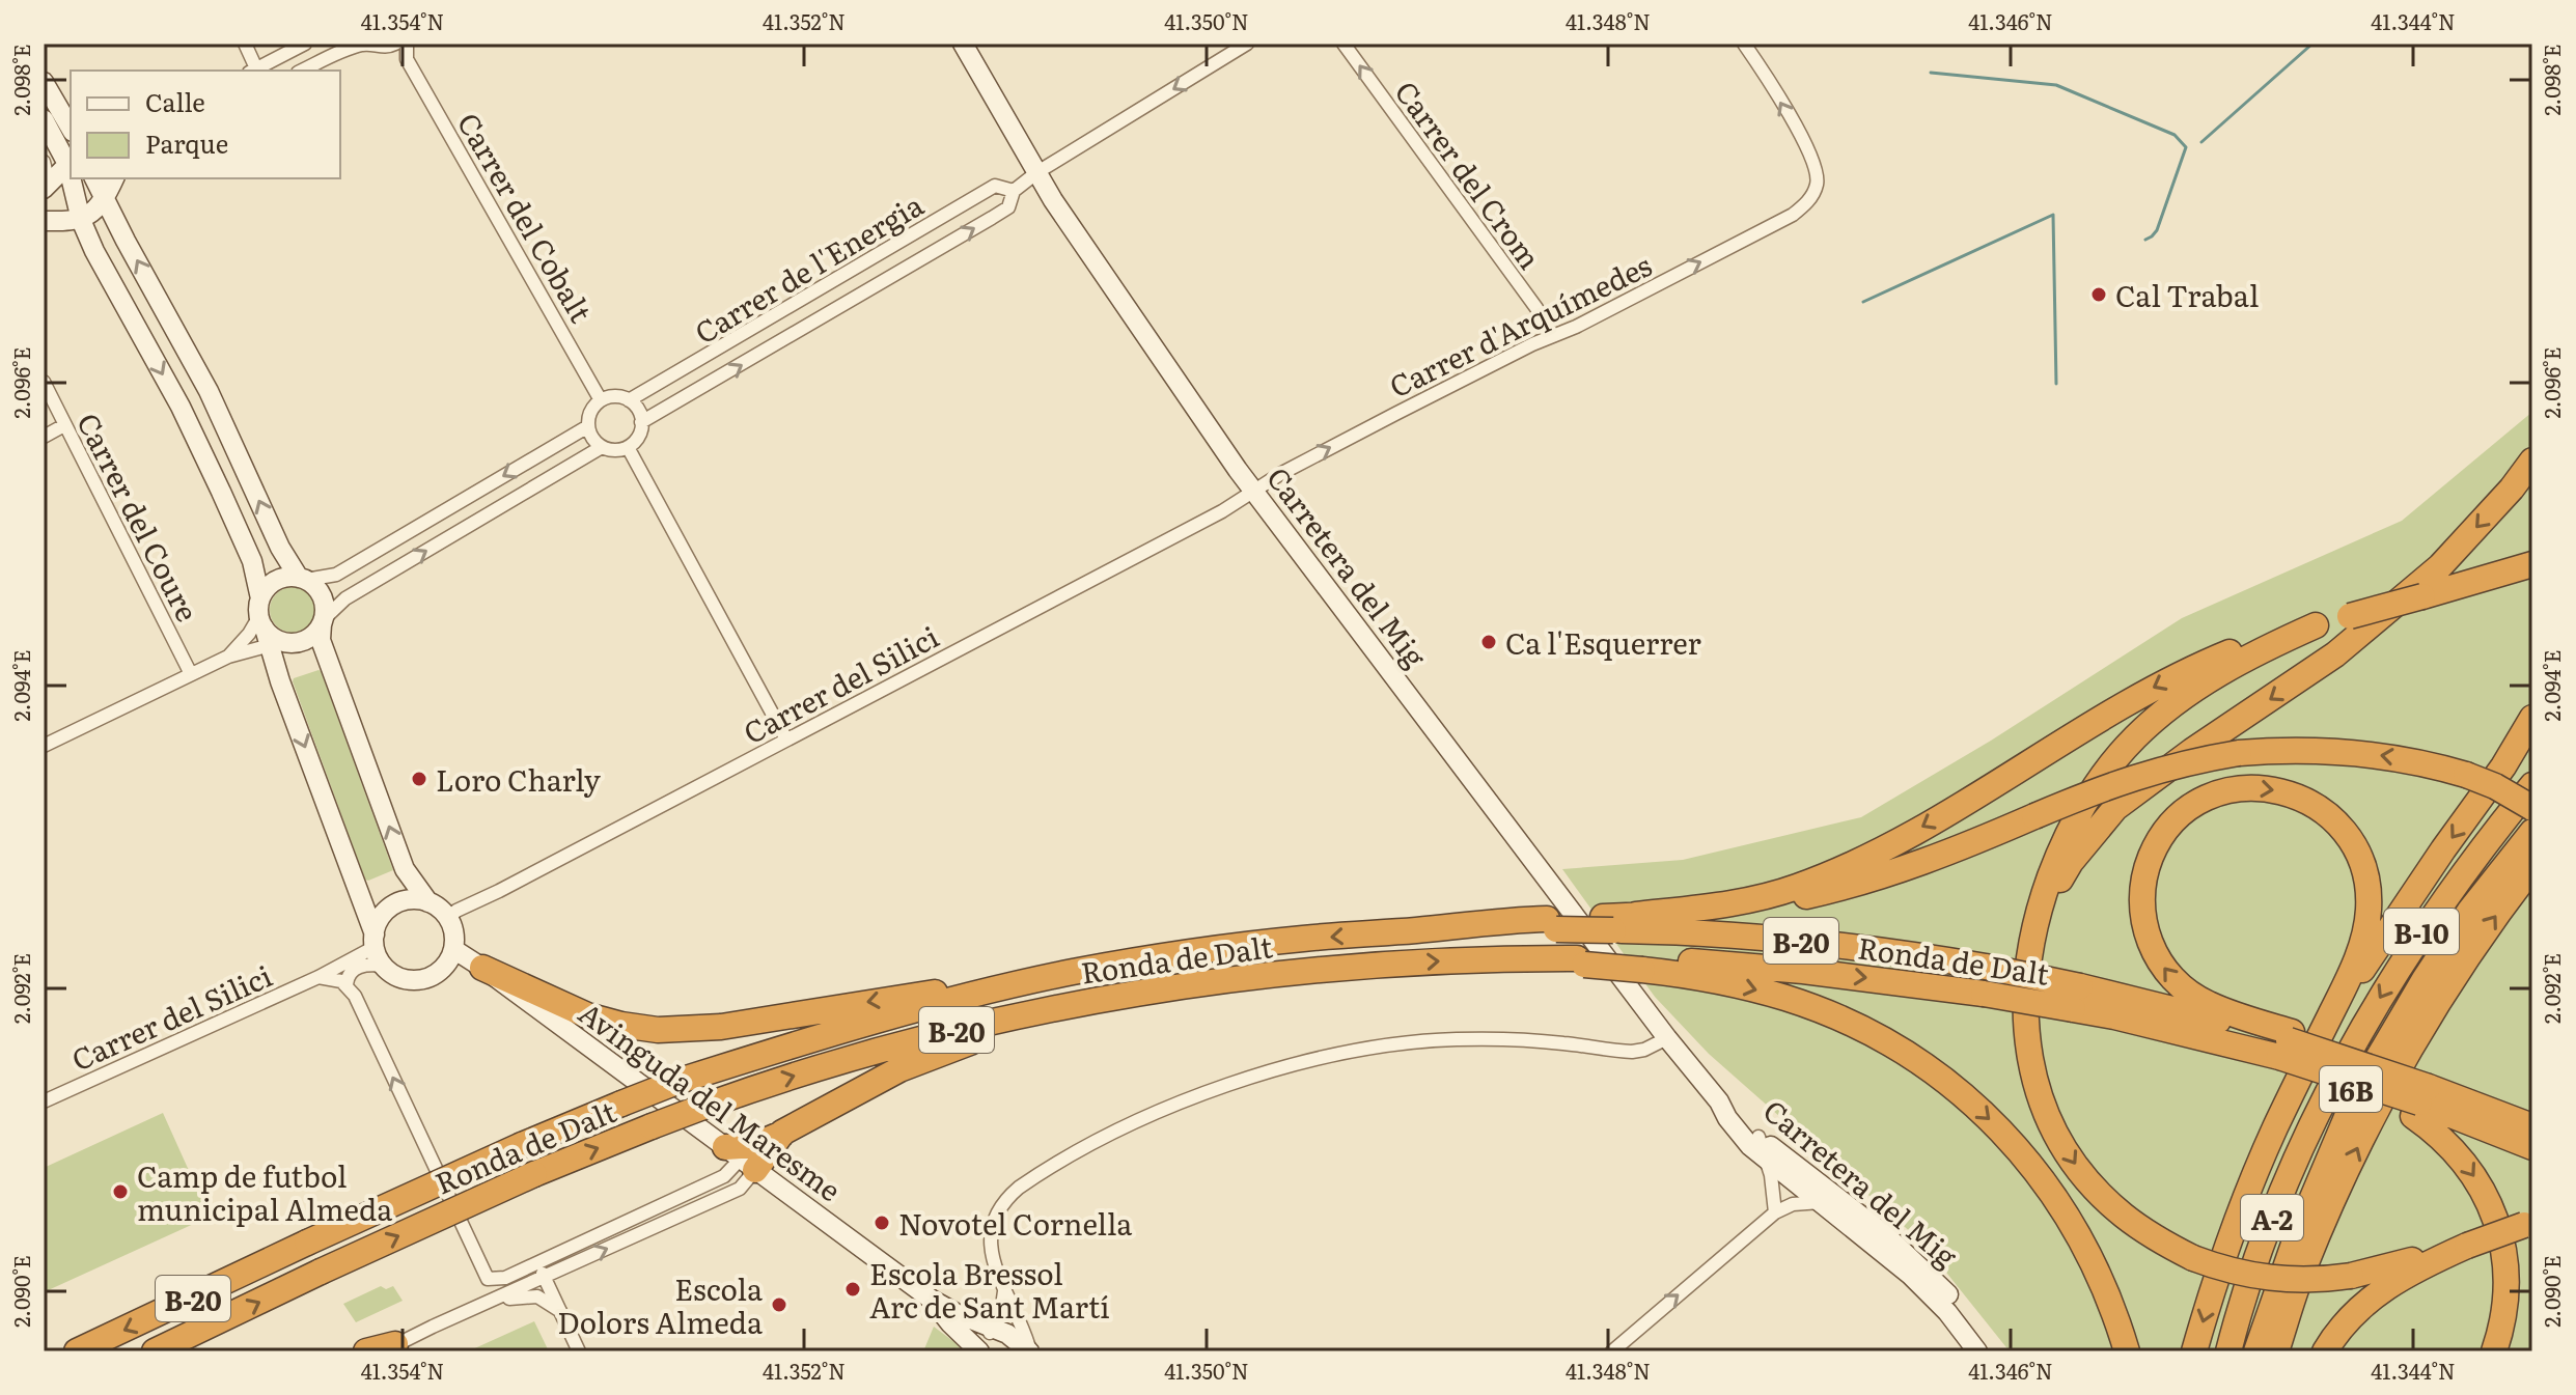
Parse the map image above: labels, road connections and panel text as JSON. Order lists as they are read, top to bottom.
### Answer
{
  "streets": {
    "highway": [
      "B-10",
      "B-20",
      "Ronda de Dalt",
      "16B",
      "A-2"
    ],
    "main road": ["Carretera del Mig", "Avinguda del Maresme"],
    "street": [
      "Carrer del Crom",
      "Carrer del Cobalt",
      "Carrer de l'Energia",
      "Carrer d'Arquímedes",
      "Carrer del Coure",
      "Carrer del Silici"
    ]
  },
  "crossings": [
    ["Carrer del Crom", "Carrer d'Arquímedes"],
    ["Carrer del Cobalt", "Carrer de l'Energia"],
    ["Carrer de l'Energia", "Carretera del Mig"],
    ["Carrer d'Arquímedes", "Carretera del Mig"],
    ["Carrer d'Arquímedes", "Carrer del Silici"],
    ["Carretera del Mig", "Carrer del Silici"],
    ["Carrer del Silici", "Avinguda del Maresme"],
    ["B-10", "A-2"],
    ["B-20", "Ronda de Dalt"],
    ["B-20", "16B"]
  ],
  "one_way": ["Carrer del Crom", "Carrer d'Arquímedes"],
  "places": [
    "Cal Trabal",
    "Ca l'Esquerrer",
    "Loro Charly",
    "Camp de futbol municipal Almeda",
    "Novotel Cornella",
    "Escola Bressol Arc de Sant Martí",
    "Escola Dolors Almeda"
  ],
  "legend": ["Calle", "Parque"],
  "coordinates": [
    "41.354°N",
    "41.352°N",
    "41.350°N",
    "41.348°N",
    "41.346°N",
    "41.344°N",
    "2.098°E",
    "2.096°E",
    "2.094°E",
    "2.092°E",
    "2.090°E"
  ]
}
